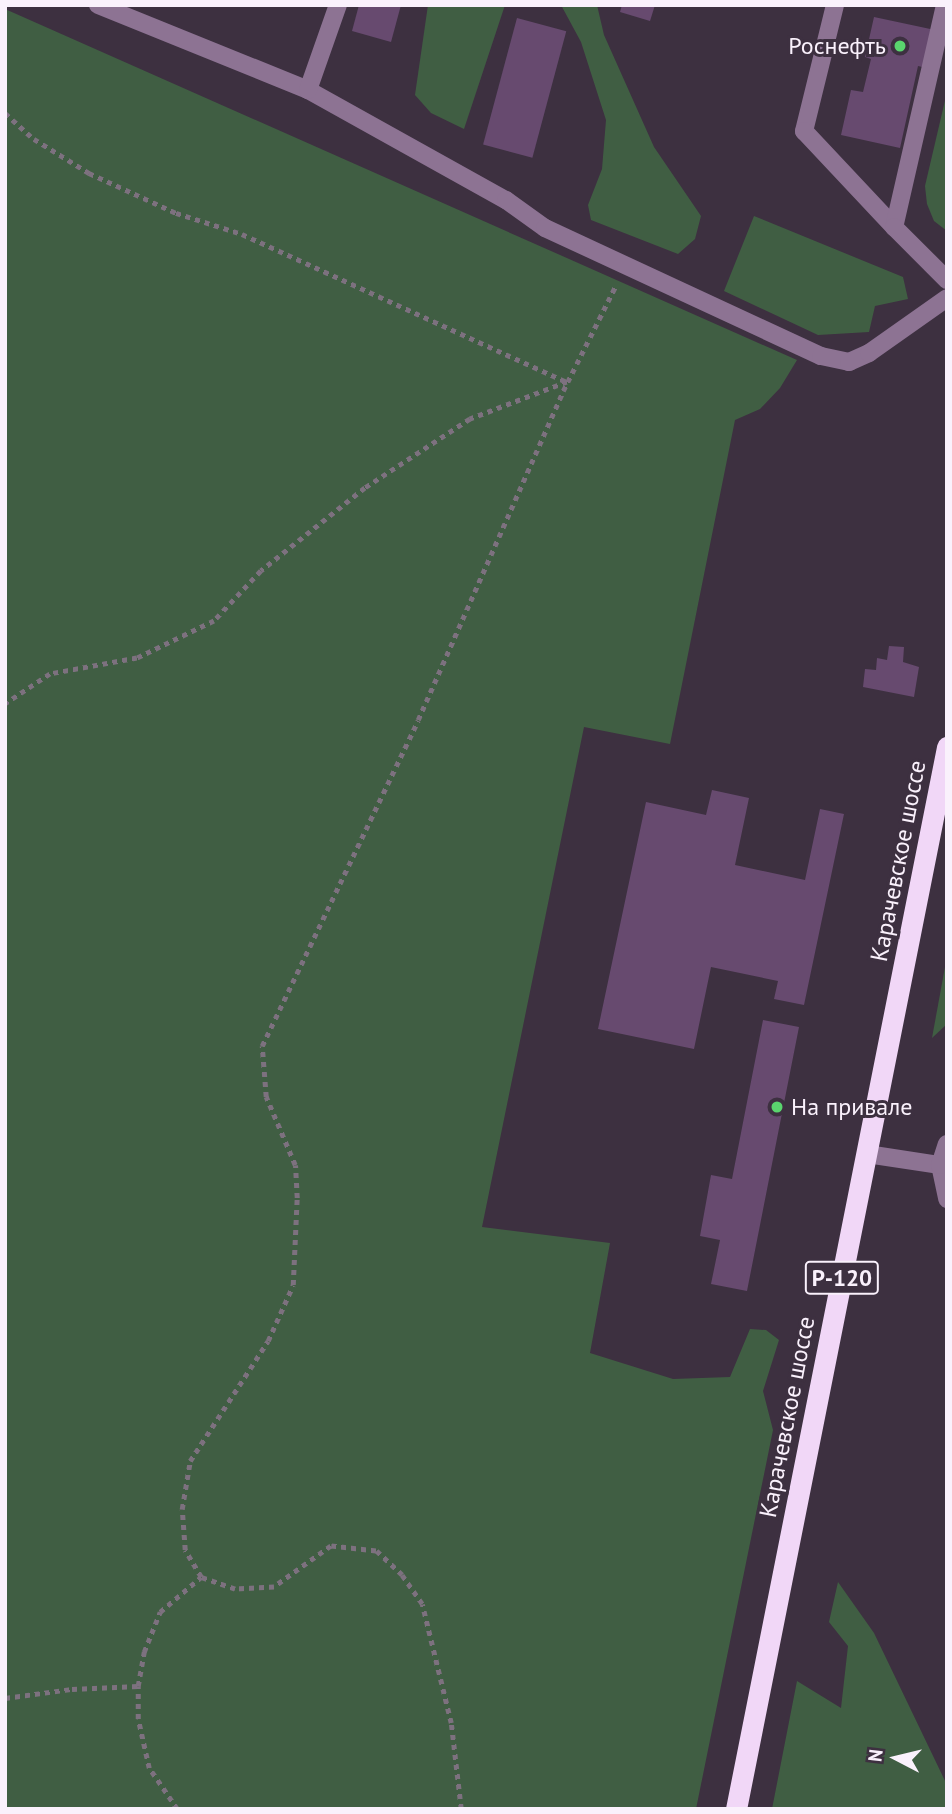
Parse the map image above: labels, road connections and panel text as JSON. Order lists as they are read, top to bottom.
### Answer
{
  "streets": {
    "highway": ["Карачевское шоссе", "Р-120"]
  },
  "places": ["Роснефть", "На привале"],
  "north": "left"
}
